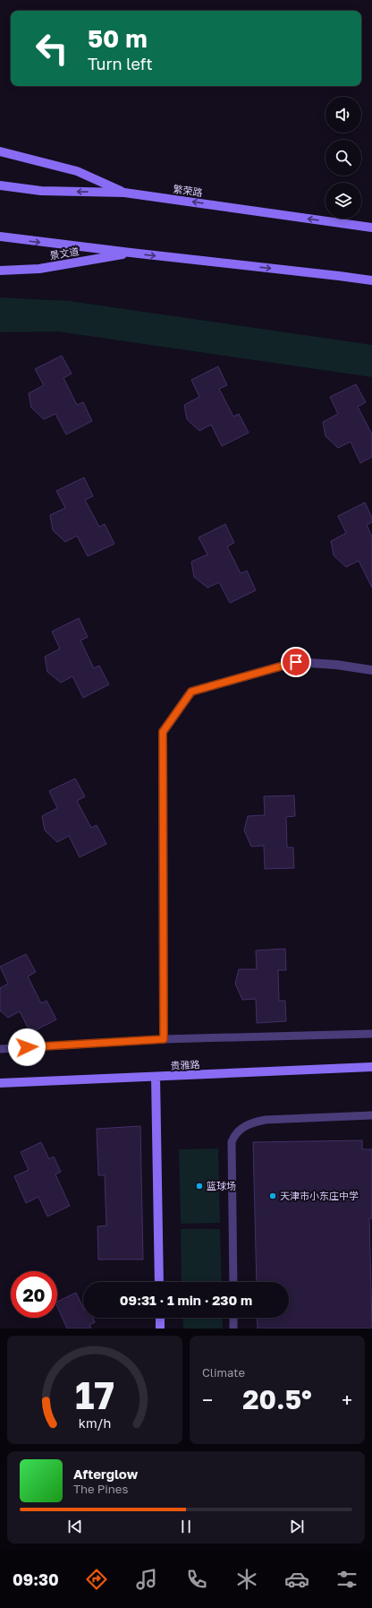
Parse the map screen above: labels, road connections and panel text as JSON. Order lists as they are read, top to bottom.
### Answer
{
  "streets": {
    "street": ["繁荣路", "景文道", "贵雅路"]
  },
  "places": ["篮球场", "天津市小东庄中学"],
  "page": {
    "turn": ["50 m", "Turn left"],
    "limit": "20",
    "trip": "09:31 · 1 min · 230 m",
    "tile": "Climate",
    "heat": ["−", "20.5°", "+"],
    "song": ["Afterglow", "The Pines"],
    "tabs": "09:30",
    "gauge": ["17", "km/h"]
  }
}
